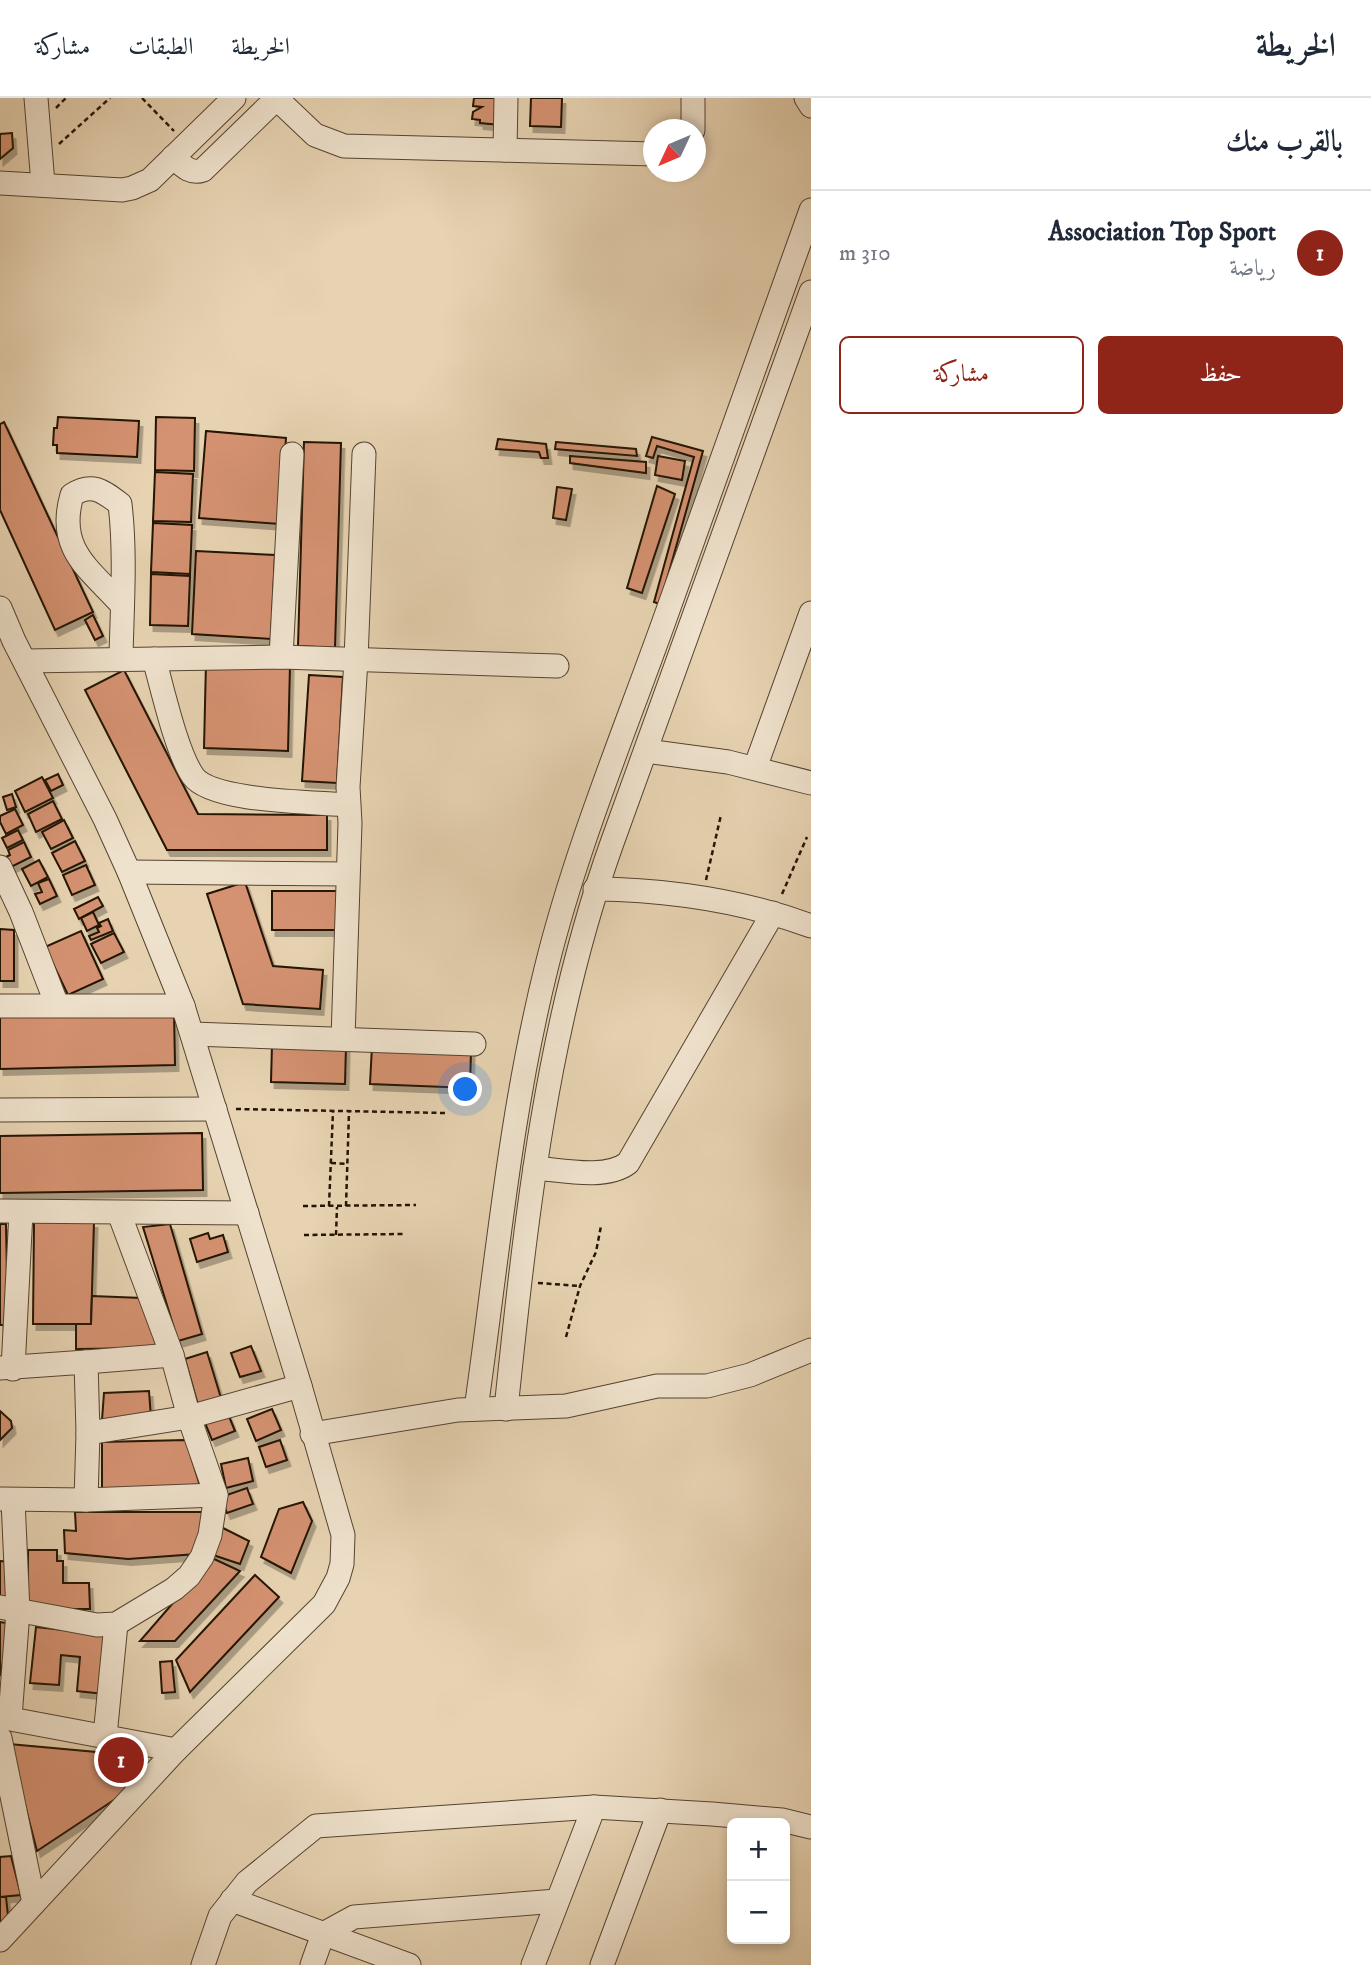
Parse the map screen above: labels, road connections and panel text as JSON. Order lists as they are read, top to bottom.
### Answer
{
  "north": "bottom left",
  "page": {
    "header": "الخريطة",
    "nav": ["الخريطة", "الطبقات", "مشاركة"],
    "heading": "بالقرب منك",
    "list": [
      {
        "mark": "1",
        "name": "Association Top Sport",
        "note": "رياضة",
        "value": "310 m"
      }
    ],
    "buttons": ["حفظ", "مشاركة"],
    "pins": "1",
    "map_buttons": ["+", "−"]
  }
}
